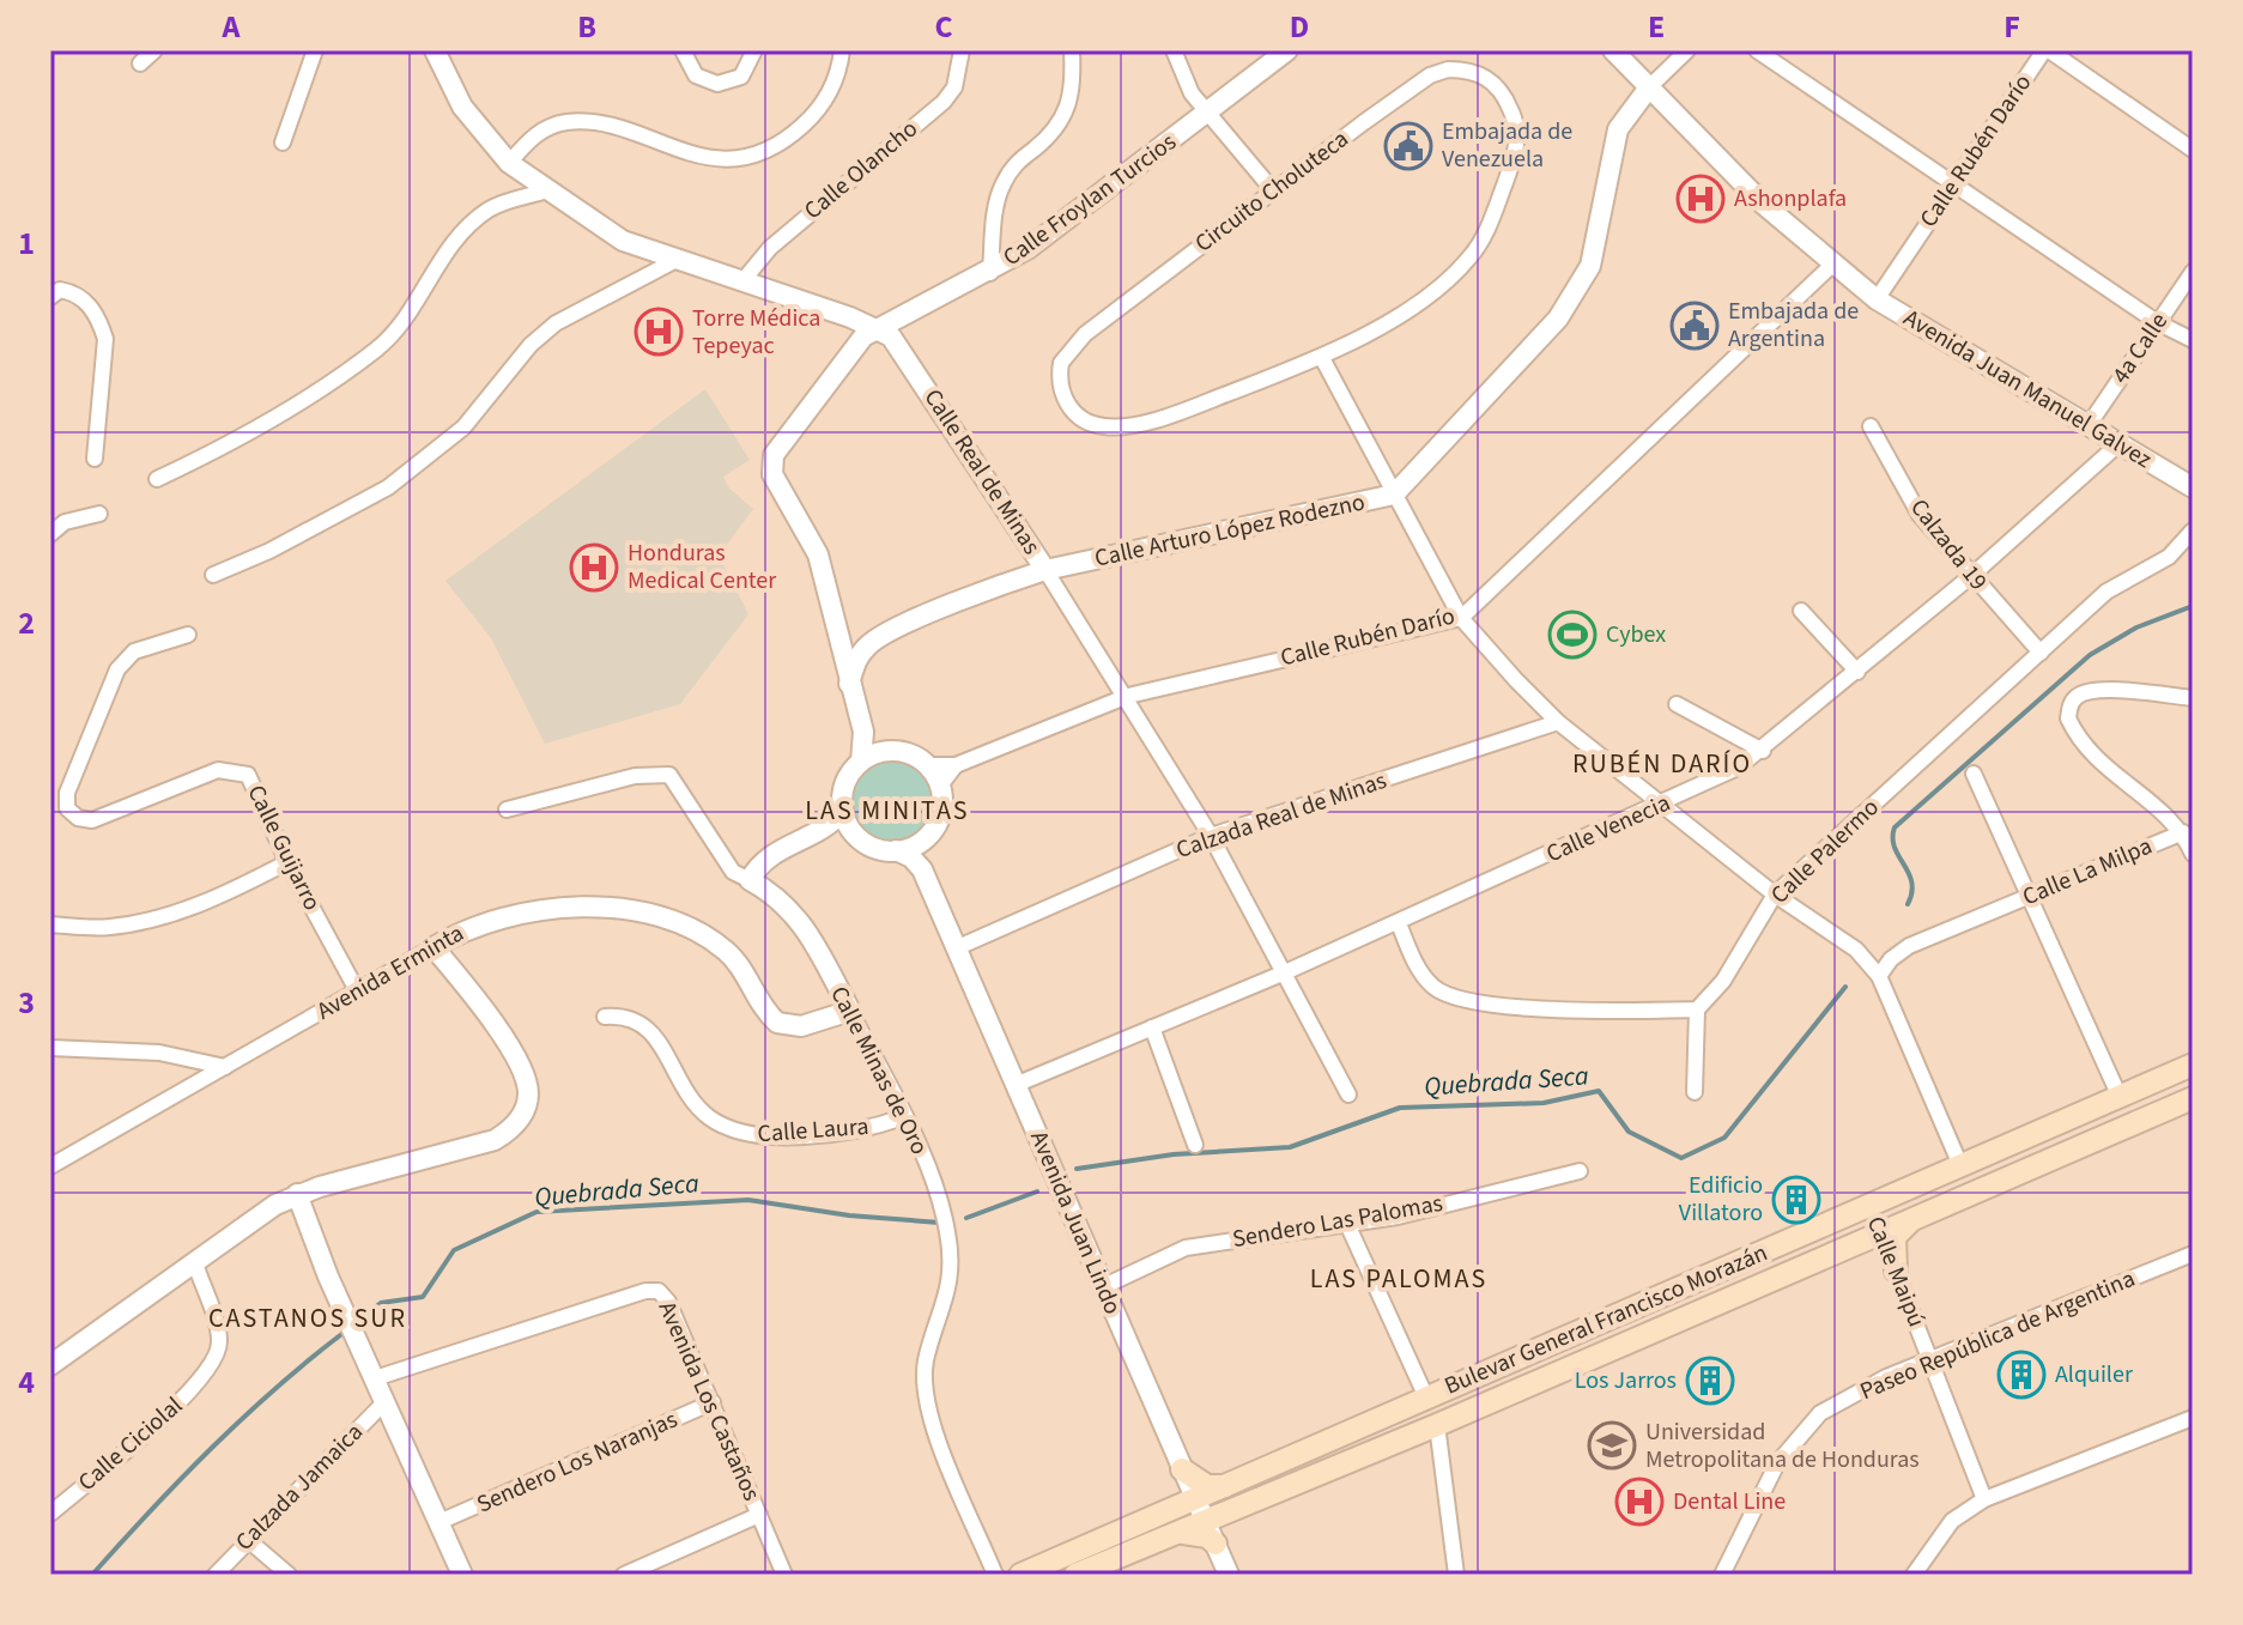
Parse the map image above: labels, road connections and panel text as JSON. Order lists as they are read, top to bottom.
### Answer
{
  "streets": {
    "main road": ["Bulevar General Francisco Morazán"],
    "street": [
      "Calle Rubén Darío",
      "Calle Olancho",
      "Circuito Choluteca",
      "Calle Froylan Turcios",
      "4a Calle",
      "Avenida Juan Manuel Galvez",
      "Calle Real de Minas",
      "Calle Arturo López Rodezno",
      "Calzada 19",
      "Calzada Real de Minas",
      "Calle Venecia",
      "Calle Guijarro",
      "Calle Palermo",
      "Calle La Milpa",
      "Avenida Erminta",
      "Calle Minas de Oro",
      "Calle Laura",
      "Sendero Las Palomas",
      "Avenida Juan Lindo",
      "Calle Maipú",
      "Paseo República de Argentina",
      "Avenida Los Castaños",
      "Calle Ciciolal",
      "Sendero Los Naranjas",
      "Calzada Jamaica"
    ]
  },
  "crossings": [
    ["Calle Rubén Darío", "Avenida Juan Manuel Galvez"],
    ["Calle Rubén Darío", "Calle Real de Minas"],
    ["Calle Rubén Darío", "Avenida Juan Lindo"],
    ["Calle Olancho", "Calle Real de Minas"],
    ["Calle Froylan Turcios", "Calle Real de Minas"],
    ["4a Calle", "Avenida Juan Manuel Galvez"],
    ["Avenida Juan Manuel Galvez", "Calle Arturo López Rodezno"],
    ["Avenida Juan Manuel Galvez", "Calle Venecia"],
    ["Calle Real de Minas", "Calle Arturo López Rodezno"],
    ["Calle Real de Minas", "Calzada Real de Minas"],
    ["Calle Real de Minas", "Calle Venecia"],
    ["Calzada 19", "Calle Venecia"],
    ["Calzada 19", "Calle Palermo"],
    ["Calzada Real de Minas", "Avenida Juan Lindo"],
    ["Calle Venecia", "Avenida Juan Lindo"],
    ["Calle Guijarro", "Avenida Erminta"],
    ["Avenida Erminta", "Calle Minas de Oro"],
    ["Calle Minas de Oro", "Calle Laura"],
    ["Sendero Las Palomas", "Avenida Juan Lindo"],
    ["Avenida Juan Lindo", "Bulevar General Francisco Morazán"],
    ["Calle Maipú", "Bulevar General Francisco Morazán"],
    ["Calle Maipú", "Paseo República de Argentina"],
    ["Avenida Los Castaños", "Sendero Los Naranjas"]
  ],
  "districts": [
    "RUBÉN DARÍO",
    "LAS MINITAS",
    "LAS PALOMAS",
    "CASTANOS SUR"
  ],
  "water": ["Quebrada Seca"],
  "places": {
    "public building": ["Embajada de Venezuela", "Embajada de Argentina"],
    "hospital": [
      "Ashonplafa",
      "Torre Médica Tepeyac",
      "Honduras Medical Center",
      "Dental Line"
    ],
    "sports": ["Cybex"],
    "building": ["Edificio Villatoro", "Alquiler", "Los Jarros"],
    "school or university": ["Universidad Metropolitana de Honduras"]
  },
  "grid": {
    "columns": [
      "A",
      "B",
      "C",
      "D",
      "E",
      "F"
    ],
    "rows": [
      "1",
      "2",
      "3",
      "4"
    ]
  }
}
